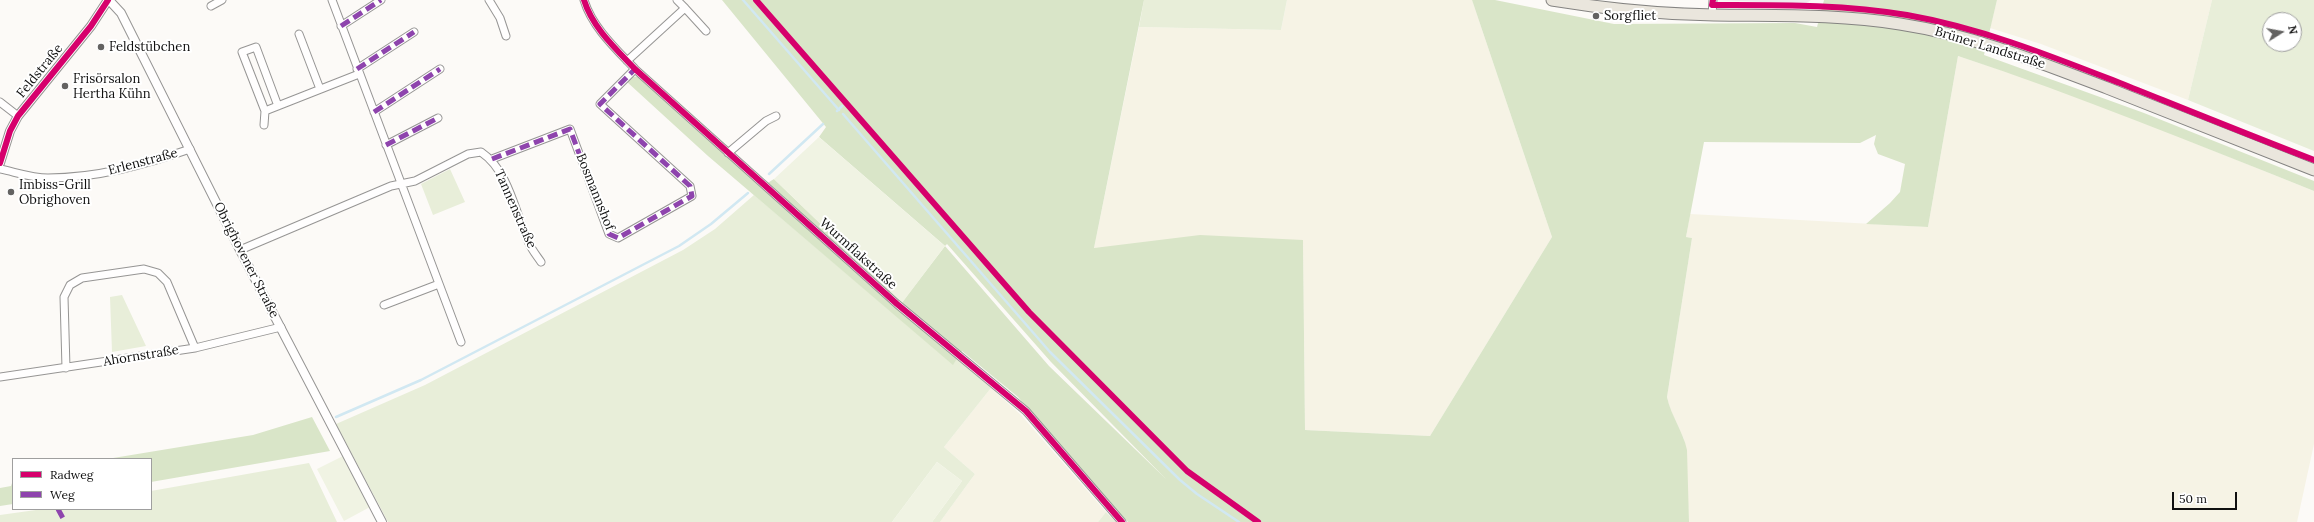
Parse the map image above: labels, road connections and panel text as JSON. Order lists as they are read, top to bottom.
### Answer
{
  "streets": {
    "main road": ["Brüner Landstraße"],
    "street": [
      "Feldstraße",
      "Erlenstraße",
      "Bosmannshof",
      "Tannenstraße",
      "Wurmflakstraße",
      "Obrighovener Straße",
      "Ahornstraße"
    ]
  },
  "crossings": [
    ["Feldstraße", "Obrighovener Straße"],
    ["Erlenstraße", "Obrighovener Straße"],
    ["Bosmannshof", "Tannenstraße"],
    ["Bosmannshof", "Wurmflakstraße"],
    ["Tannenstraße", "Obrighovener Straße"],
    ["Obrighovener Straße", "Ahornstraße"]
  ],
  "places": [
    "Sorgfliet",
    "Feldstübchen",
    "Frisörsalon Hertha Kühn",
    "Imbiss-Grill Obrighoven"
  ],
  "legend": ["Radweg", "Weg"],
  "scale_bar": "50 m",
  "north": "right"
}
